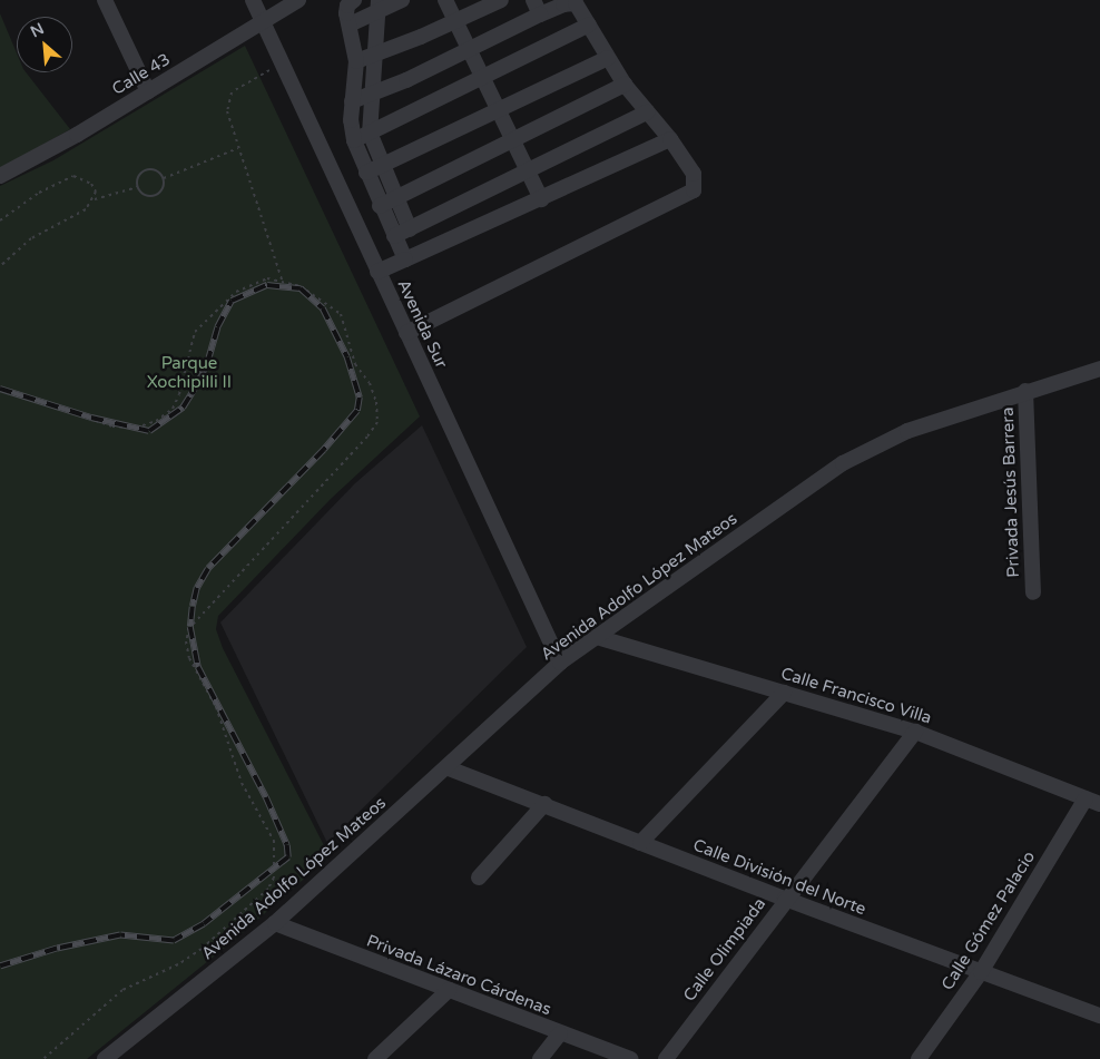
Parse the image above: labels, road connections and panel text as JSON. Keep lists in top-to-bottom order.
{
  "streets": {
    "street": [
      "Calle 43",
      "Avenida Sur",
      "Privada Jesús Barrera",
      "Avenida Adolfo López Mateos",
      "Calle Francisco Villa",
      "Calle División del Norte",
      "Calle Gómez Palacio",
      "Calle Olimpiada",
      "Privada Lázaro Cárdenas"
    ]
  },
  "crossings": [
    ["Calle 43", "Avenida Sur"],
    ["Avenida Sur", "Avenida Adolfo López Mateos"],
    ["Privada Jesús Barrera", "Avenida Adolfo López Mateos"],
    ["Avenida Adolfo López Mateos", "Calle Francisco Villa"],
    ["Avenida Adolfo López Mateos", "Calle División del Norte"],
    ["Avenida Adolfo López Mateos", "Privada Lázaro Cárdenas"],
    ["Calle Francisco Villa", "Calle Gómez Palacio"],
    ["Calle Francisco Villa", "Calle Olimpiada"],
    ["Calle División del Norte", "Calle Gómez Palacio"],
    ["Calle División del Norte", "Calle Olimpiada"]
  ],
  "parks": ["Parque Xochipilli II"],
  "north": "top left"
}
